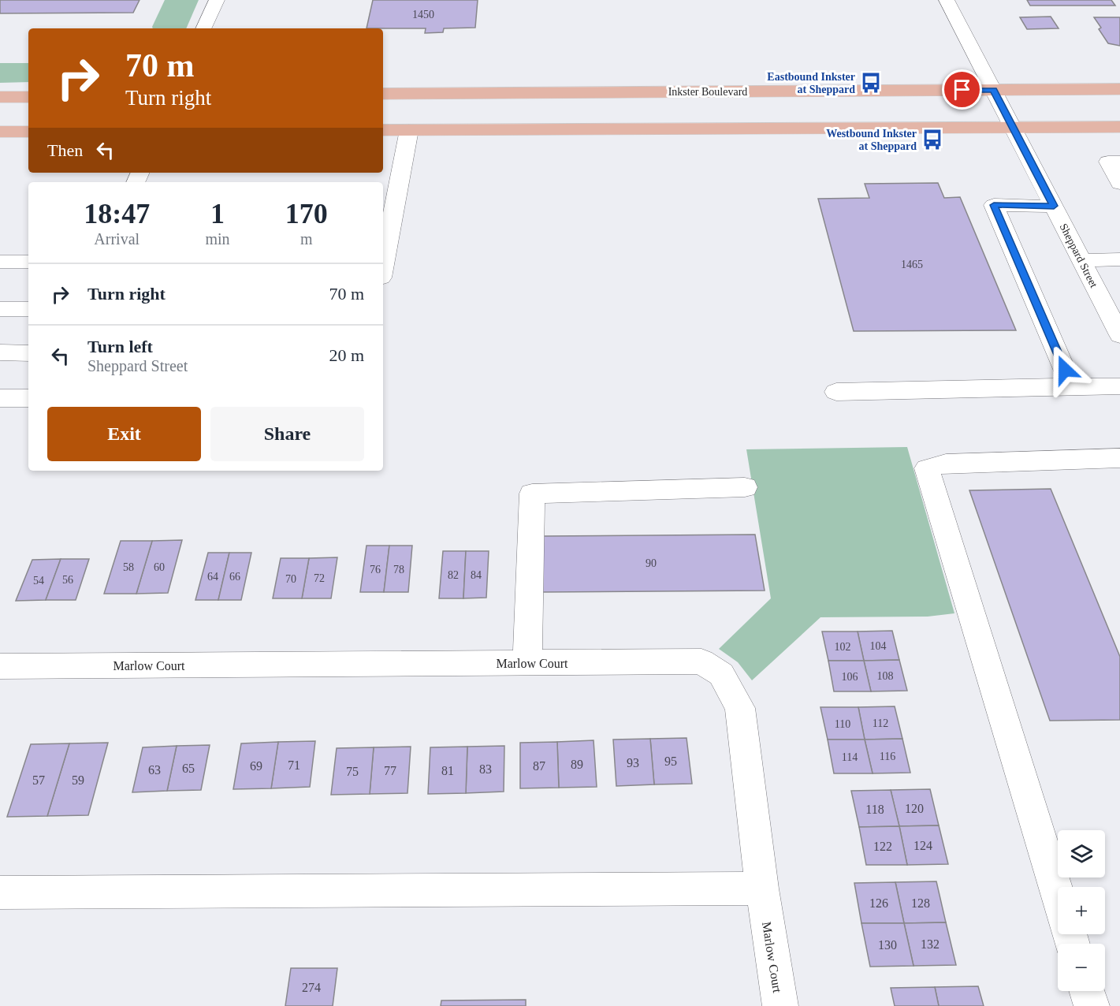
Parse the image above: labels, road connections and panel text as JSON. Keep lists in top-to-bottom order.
{
  "streets": {
    "main road": ["Inkster Boulevard"],
    "street": ["Sheppard Street", "Marlow Court"]
  },
  "crossings": [
    ["Inkster Boulevard", "Sheppard Street"]
  ],
  "places": {
    "bus stop": ["Eastbound Inkster at Sheppard", "Westbound Inkster at Sheppard"]
  },
  "house_numbers": [
    "1450",
    "1465",
    "90",
    "58",
    "60",
    "76",
    "78",
    "82",
    "84",
    "64",
    "66",
    "72",
    "70",
    "56",
    "54",
    "104",
    "102",
    "108",
    "106",
    "112",
    "110",
    "116",
    "114",
    "95",
    "93",
    "89",
    "71",
    "69",
    "87",
    "65",
    "83",
    "63",
    "77",
    "81",
    "75",
    "57",
    "59",
    "120",
    "118",
    "124",
    "122",
    "126",
    "128",
    "132",
    "130",
    "274"
  ],
  "page": {
    "turn": ["70 m", "Turn right"],
    "then": "Then",
    "eta": [
      "18:47",
      "Arrival",
      "1",
      "min",
      "170",
      "m"
    ],
    "list": [
      {
        "name": "Turn right",
        "value": "70 m"
      },
      {
        "name": "Turn left",
        "note": "Sheppard Street",
        "value": "20 m"
      }
    ],
    "buttons": ["Exit", "Share"],
    "map_buttons": ["+", "−"]
  }
}
